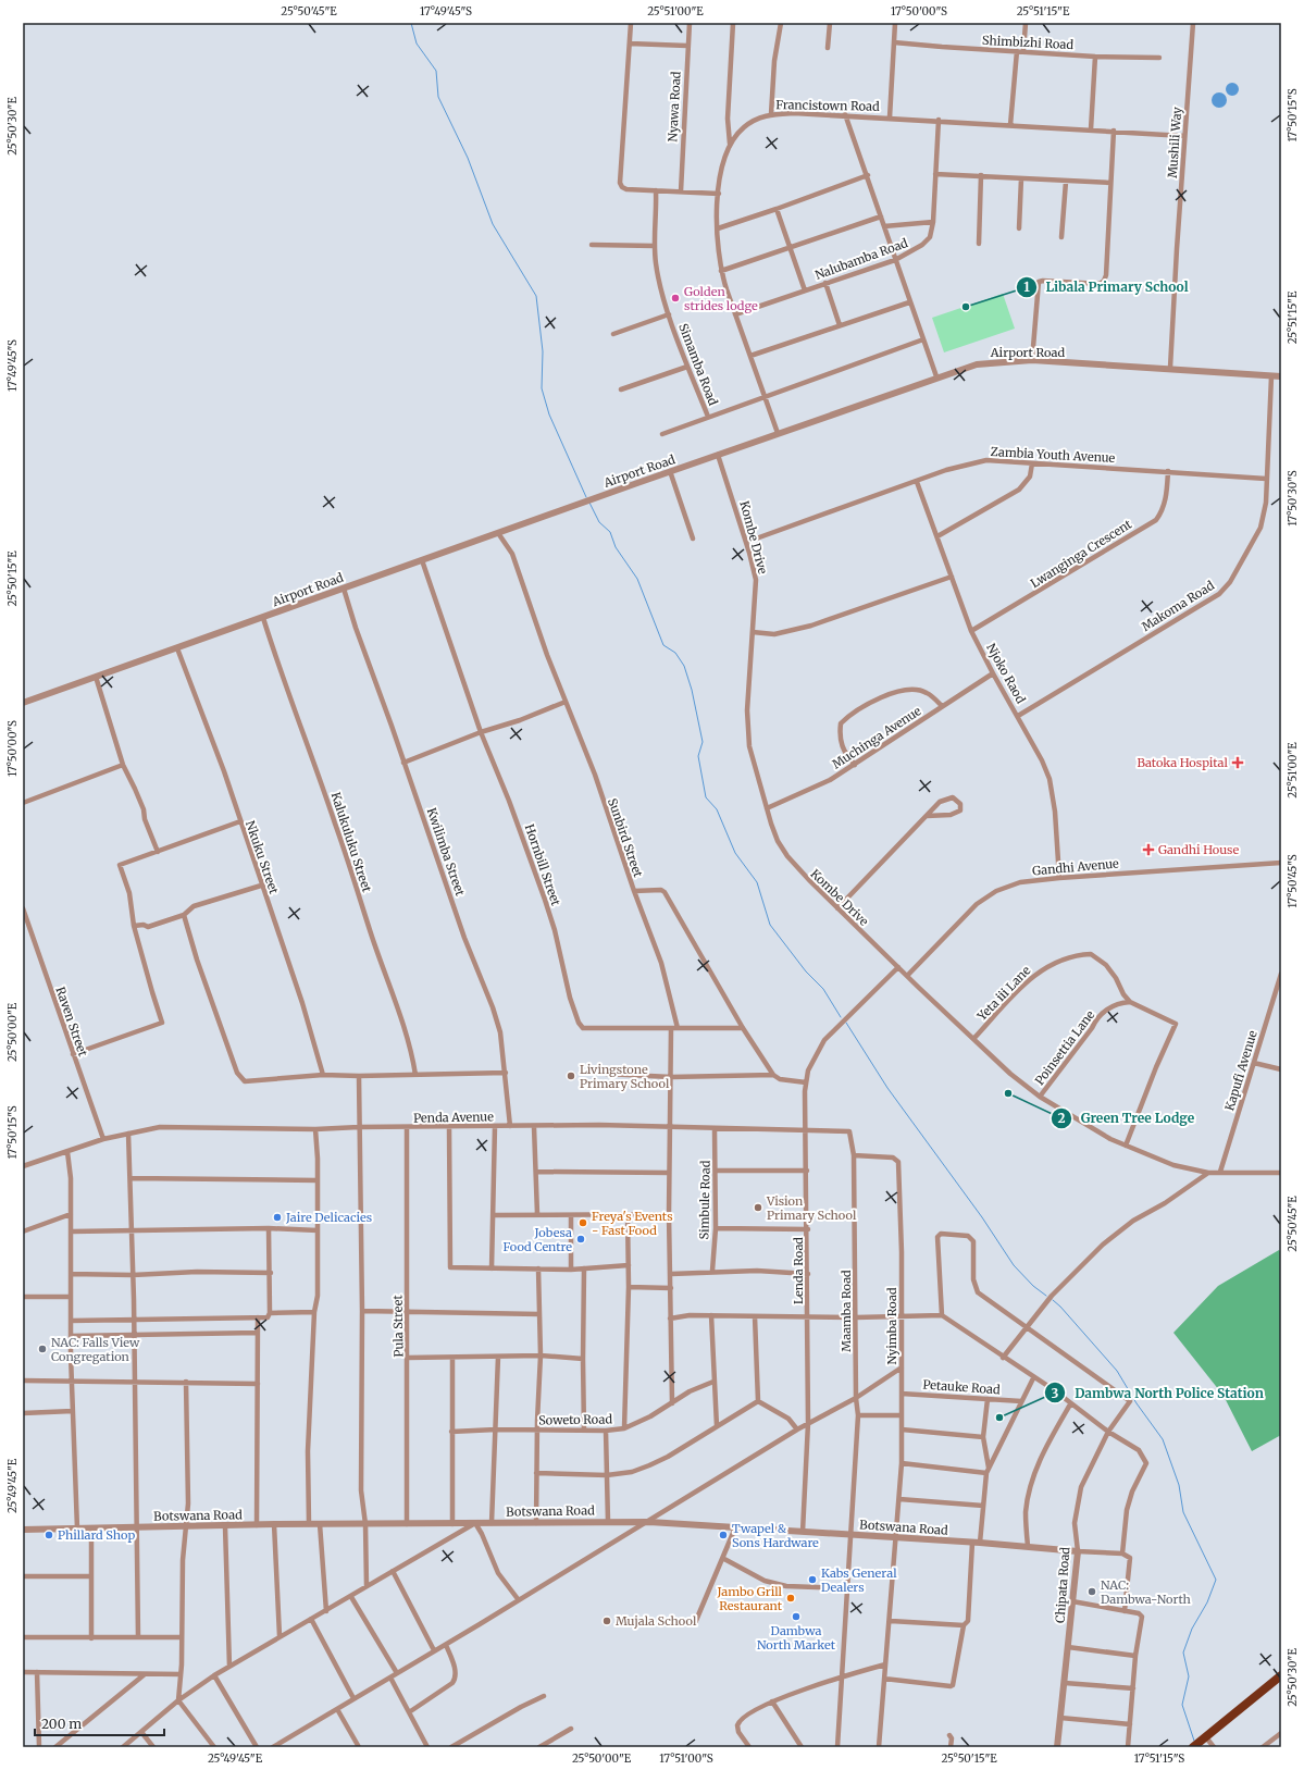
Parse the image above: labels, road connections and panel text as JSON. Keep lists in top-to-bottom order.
{
  "streets": {
    "street": [
      "Shimbizhi Road",
      "Francistown Road",
      "Nyawa Road",
      "Mushili Way",
      "Nalubamba Road",
      "Airport Road",
      "Simamba Road",
      "Zambia Youth Avenue",
      "Kombe Drive",
      "Lwanginga Crescent",
      "Makoma Road",
      "Njoko Raod",
      "Muchinga Avenue",
      "Sunbird Street",
      "Kalukuluku Street",
      "Kwilimba Street",
      "Nkuku Street",
      "Hornbill Street",
      "Gandhi Avenue",
      "Yeta iii Lane",
      "Raven Street",
      "Poinsettia Lane",
      "Kapufi Avenue",
      "Penda Avenue",
      "Simbule Road",
      "Lenda Road",
      "Maamba Road",
      "Pula Street",
      "Nyimba Road",
      "Petauke Road",
      "Soweto Road",
      "Botswana Road",
      "Chipata Road"
    ]
  },
  "crossings": [
    ["Francistown Road", "Mushili Way"],
    ["Francistown Road", "Nalubamba Road"],
    ["Francistown Road", "Airport Road"],
    ["Mushili Way", "Airport Road"],
    ["Airport Road", "Kombe Drive"],
    ["Airport Road", "Makoma Road"],
    ["Airport Road", "Sunbird Street"],
    ["Airport Road", "Kalukuluku Street"],
    ["Airport Road", "Kwilimba Street"],
    ["Airport Road", "Nkuku Street"],
    ["Airport Road", "Hornbill Street"],
    ["Zambia Youth Avenue", "Kombe Drive"],
    ["Zambia Youth Avenue", "Lwanginga Crescent"],
    ["Zambia Youth Avenue", "Makoma Road"],
    ["Zambia Youth Avenue", "Njoko Raod"],
    ["Kombe Drive", "Muchinga Avenue"],
    ["Kombe Drive", "Gandhi Avenue"],
    ["Kombe Drive", "Yeta iii Lane"],
    ["Kombe Drive", "Poinsettia Lane"],
    ["Kombe Drive", "Kapufi Avenue"],
    ["Kombe Drive", "Lenda Road"],
    ["Lwanginga Crescent", "Njoko Raod"],
    ["Makoma Road", "Njoko Raod"],
    ["Njoko Raod", "Muchinga Avenue"],
    ["Njoko Raod", "Gandhi Avenue"],
    ["Sunbird Street", "Hornbill Street"],
    ["Kwilimba Street", "Penda Avenue"],
    ["Yeta iii Lane", "Poinsettia Lane"],
    ["Raven Street", "Penda Avenue"],
    ["Penda Avenue", "Simbule Road"],
    ["Penda Avenue", "Lenda Road"],
    ["Penda Avenue", "Maamba Road"],
    ["Penda Avenue", "Pula Street"],
    ["Lenda Road", "Maamba Road"],
    ["Lenda Road", "Botswana Road"],
    ["Maamba Road", "Nyimba Road"],
    ["Maamba Road", "Botswana Road"],
    ["Pula Street", "Botswana Road"],
    ["Nyimba Road", "Petauke Road"],
    ["Nyimba Road", "Botswana Road"],
    ["Botswana Road", "Chipata Road"]
  ],
  "places": {
    "other": [
      "Golden strides lodge",
      "Libala Primary School",
      "Livingstone Primary School",
      "Green Tree Lodge",
      "Vision Primary School",
      "Jaire Delicacies",
      "Freya's Events - Fast Food",
      "Jobesa Food Centre",
      "NAC: Falls View Congregation",
      "Dambwa North Police Station",
      "Phillard Shop",
      "Twapel & Sons Hardware",
      "Kabs General Dealers",
      "NAC: Dambwa-North",
      "Jambo Grill Restaurant",
      "Dambwa North Market",
      "Mujala School"
    ],
    "health": ["Batoka Hospital", "Gandhi House"]
  },
  "scale_bar": "200 m",
  "coordinates": [
    "25°50'45\"E",
    "17°49'45\"S",
    "25°51'00\"E",
    "17°50'00\"S",
    "25°51'15\"E",
    "17°50'15\"S",
    "25°50'30\"E",
    "17°50'30\"S",
    "25°50'15\"E",
    "17°50'45\"S",
    "25°50'00\"E",
    "25°49'45\"E",
    "17°51'00\"S",
    "17°51'15\"S"
  ]
}
